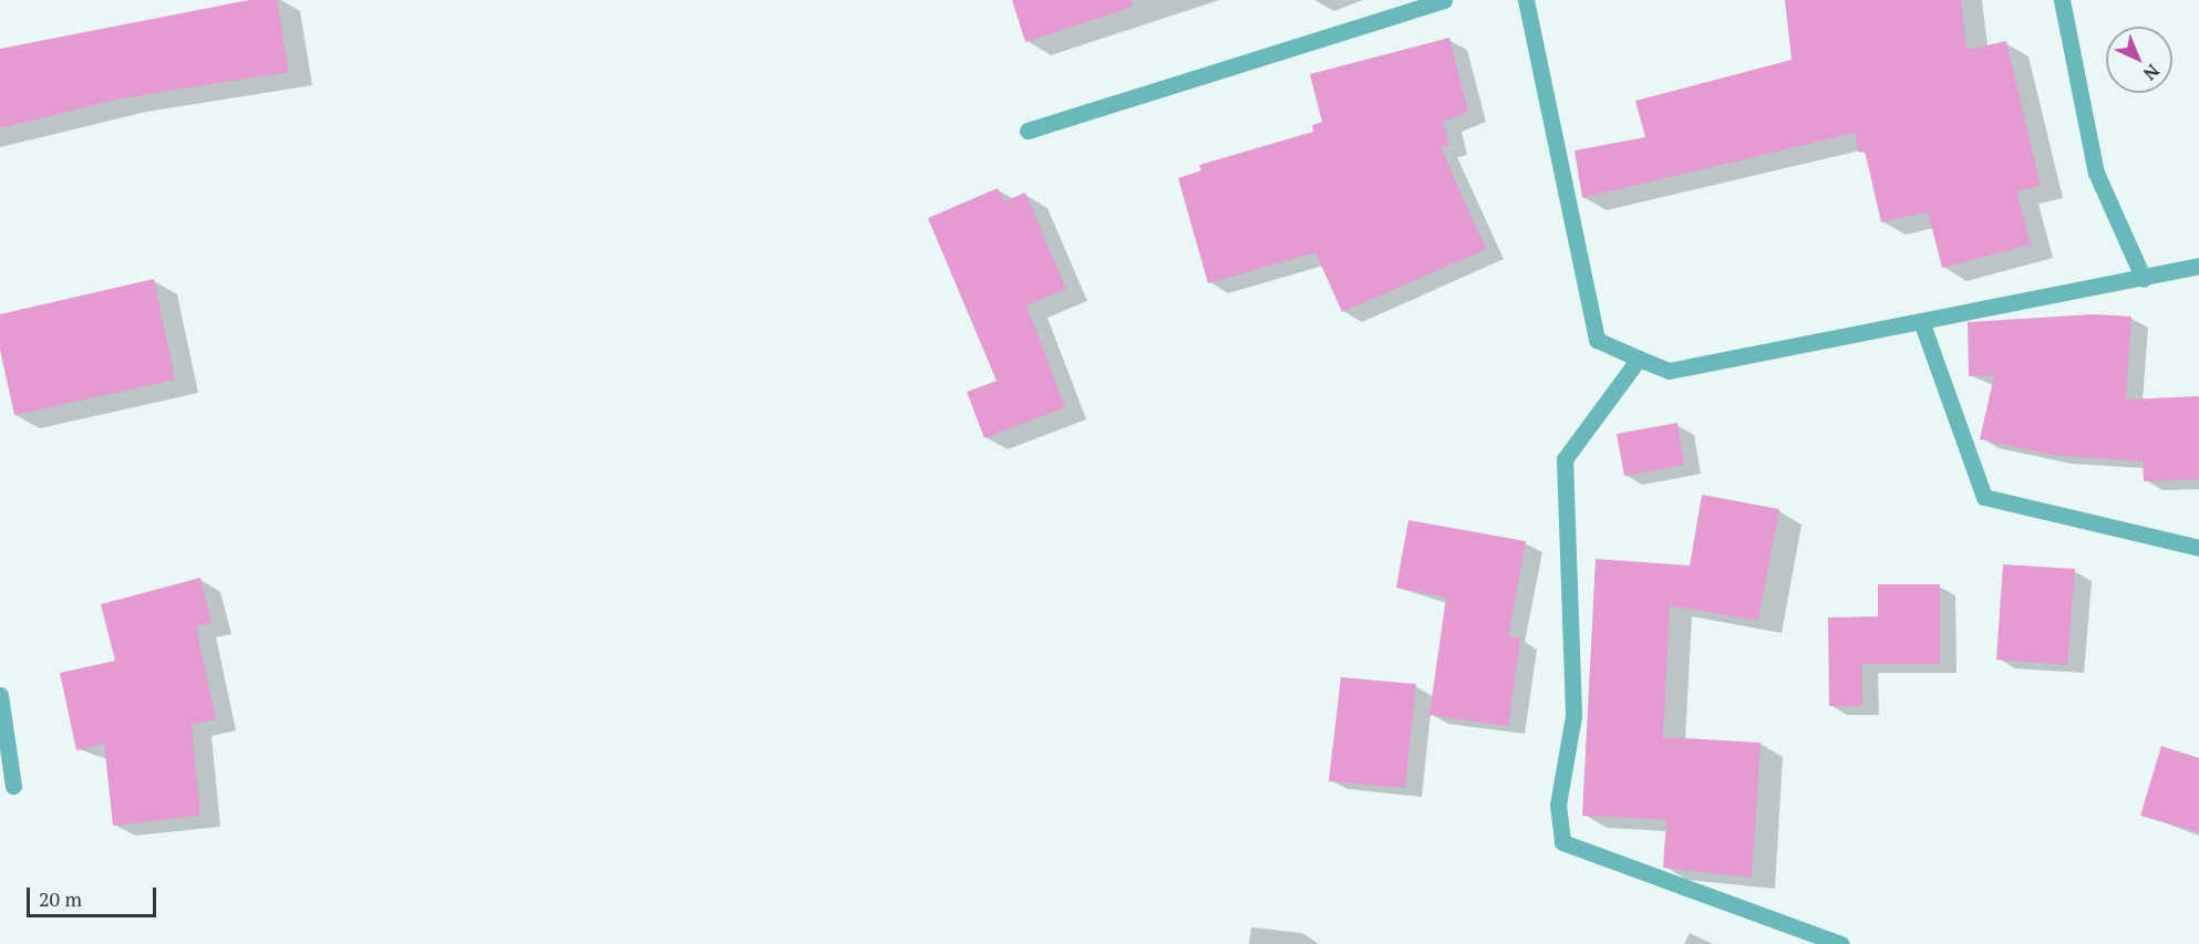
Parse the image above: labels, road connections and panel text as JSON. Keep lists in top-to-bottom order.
{
  "scale_bar": "20 m",
  "north": "bottom right"
}
